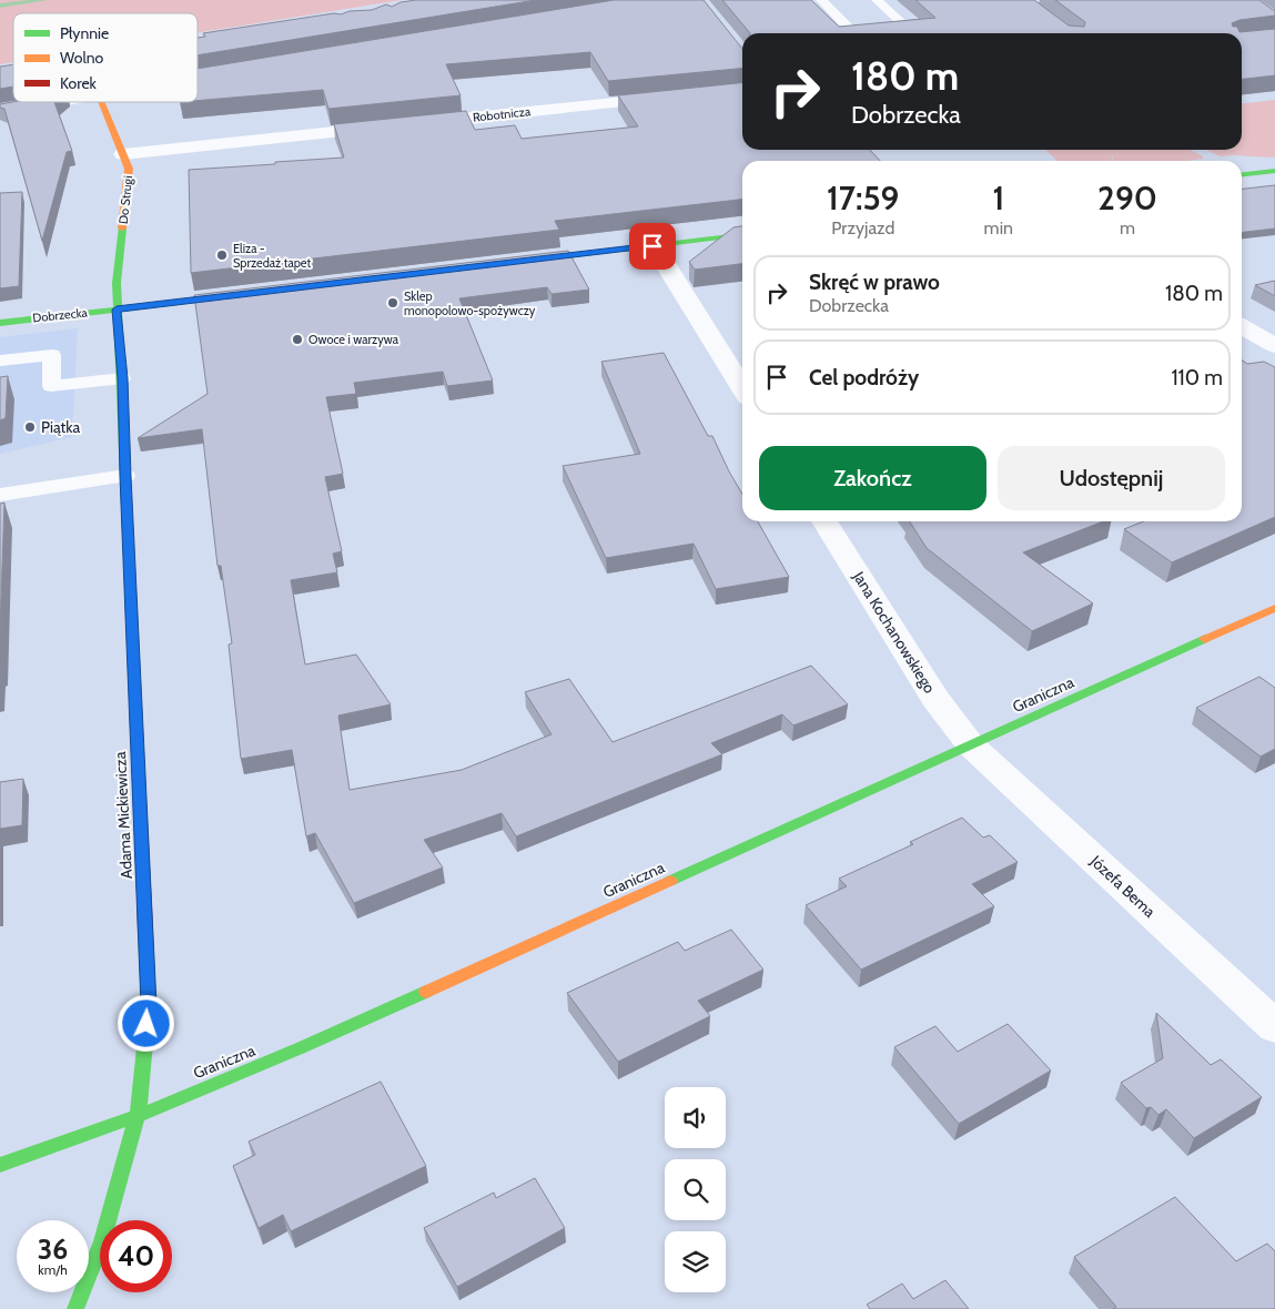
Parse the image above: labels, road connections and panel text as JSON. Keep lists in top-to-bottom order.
{
  "streets": {
    "street": [
      "Robotnicza",
      "Do Strugi",
      "Dobrzecka",
      "Jana Kochanowskiego",
      "Graniczna",
      "Adama Mickiewicza",
      "Józefa Bema"
    ]
  },
  "crossings": [
    ["Do Strugi", "Dobrzecka"],
    ["Do Strugi", "Adama Mickiewicza"],
    ["Dobrzecka", "Adama Mickiewicza"],
    ["Jana Kochanowskiego", "Graniczna"],
    ["Jana Kochanowskiego", "Józefa Bema"],
    ["Graniczna", "Adama Mickiewicza"],
    ["Graniczna", "Józefa Bema"]
  ],
  "places": [
    "Eliza - Sprzedaż tapet",
    "Sklep monopolowo-spożywczy",
    "Owoce i warzywa",
    "Piątka"
  ],
  "legend": ["Płynnie", "Wolno", "Korek"],
  "page": {
    "turn": ["180 m", "Dobrzecka"],
    "eta": [
      "17:59",
      "Przyjazd",
      "1",
      "min",
      "290",
      "m"
    ],
    "list": [
      {
        "name": "Skręć w prawo",
        "note": "Dobrzecka",
        "value": "180 m"
      },
      {
        "name": "Cel podróży",
        "value": "110 m"
      }
    ],
    "buttons": ["Zakończ", "Udostępnij"],
    "speed": "36 km/h",
    "limit": "40"
  }
}
